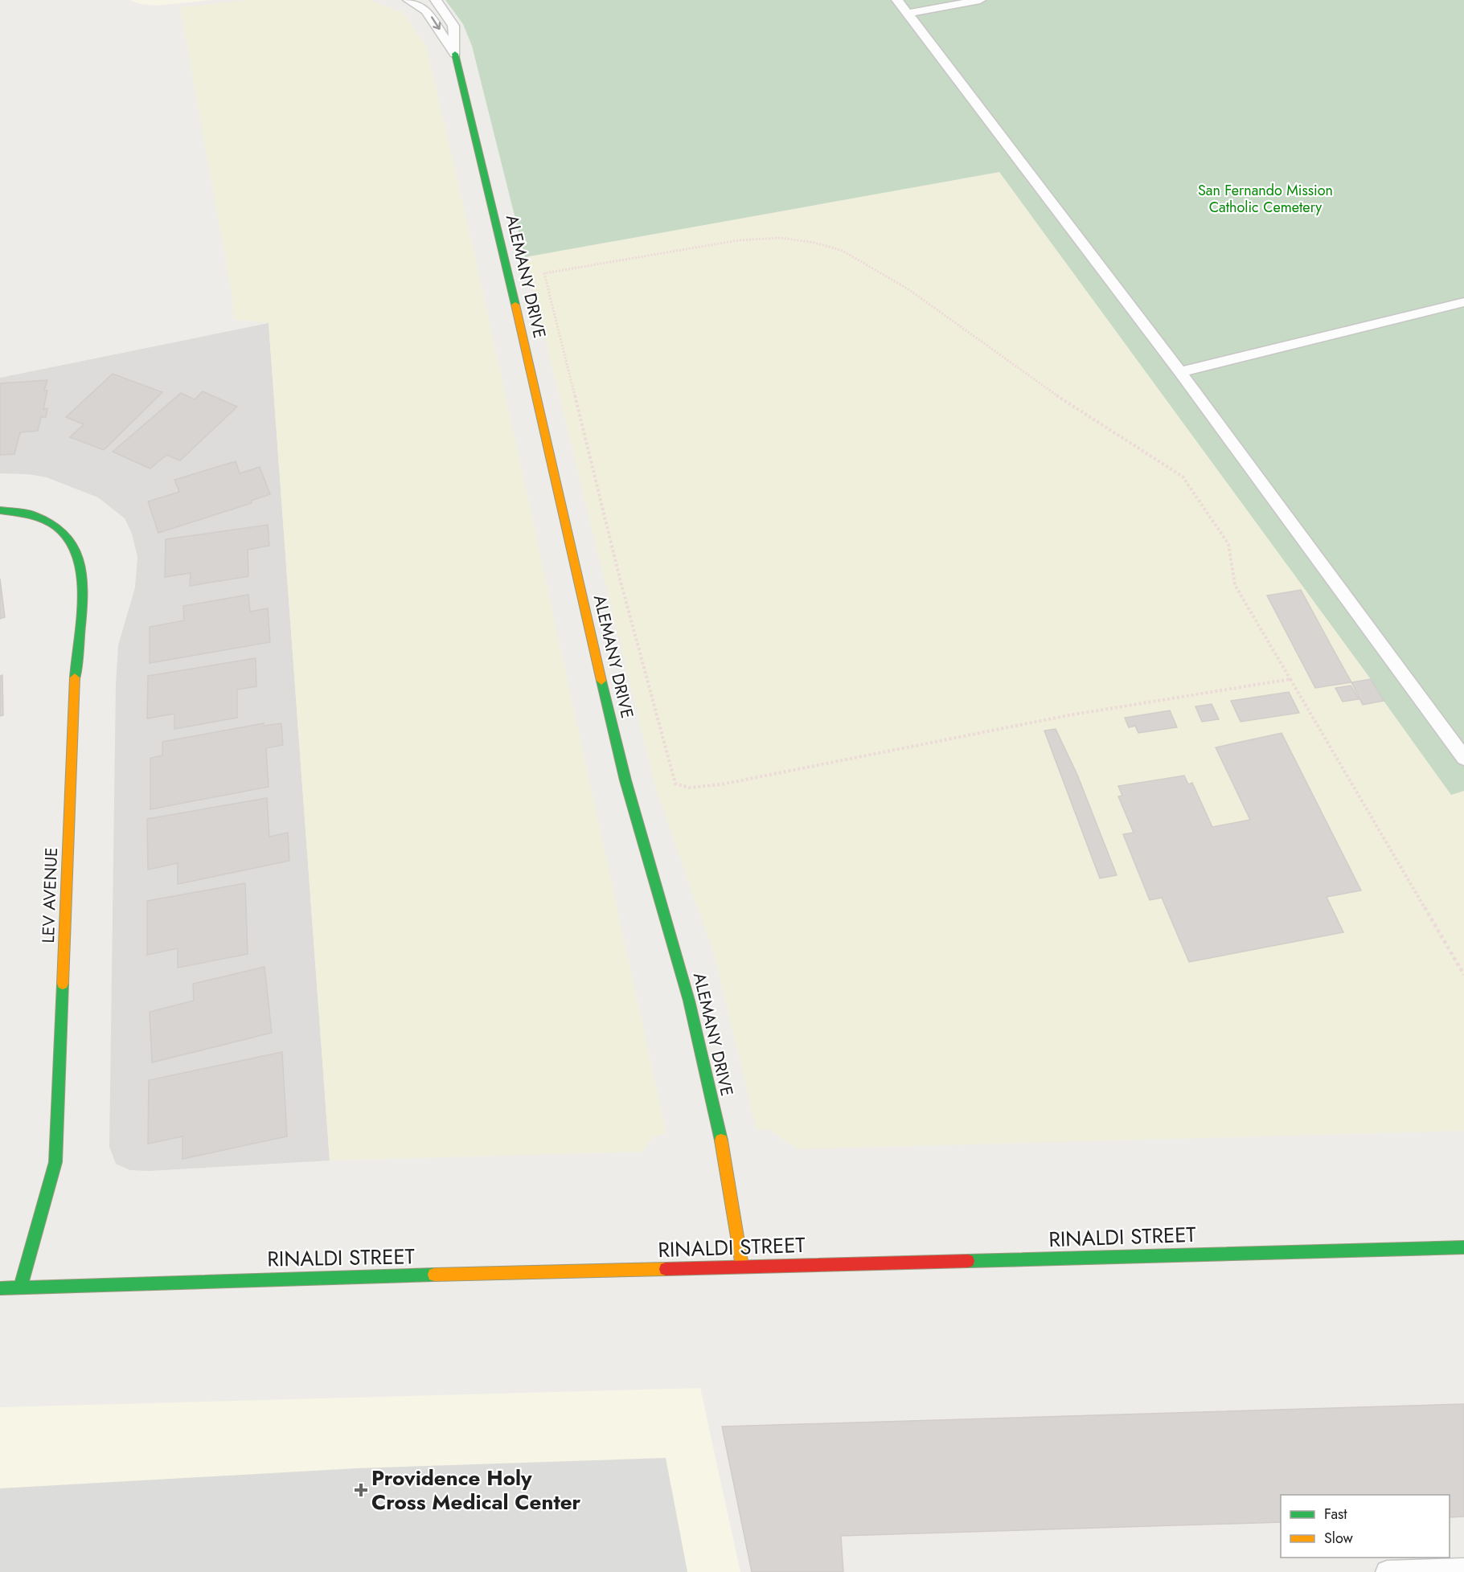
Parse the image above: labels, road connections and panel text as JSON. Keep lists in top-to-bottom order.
{
  "streets": {
    "street": ["ALEMANY DRIVE", "LEV AVENUE", "RINALDI STREET"]
  },
  "crossings": [
    ["ALEMANY DRIVE", "RINALDI STREET"],
    ["LEV AVENUE", "RINALDI STREET"]
  ],
  "parks": ["San Fernando Mission Catholic Cemetery"],
  "places": {
    "health": ["Providence Holy Cross Medical Center"]
  },
  "legend": ["Fast", "Slow"]
}
